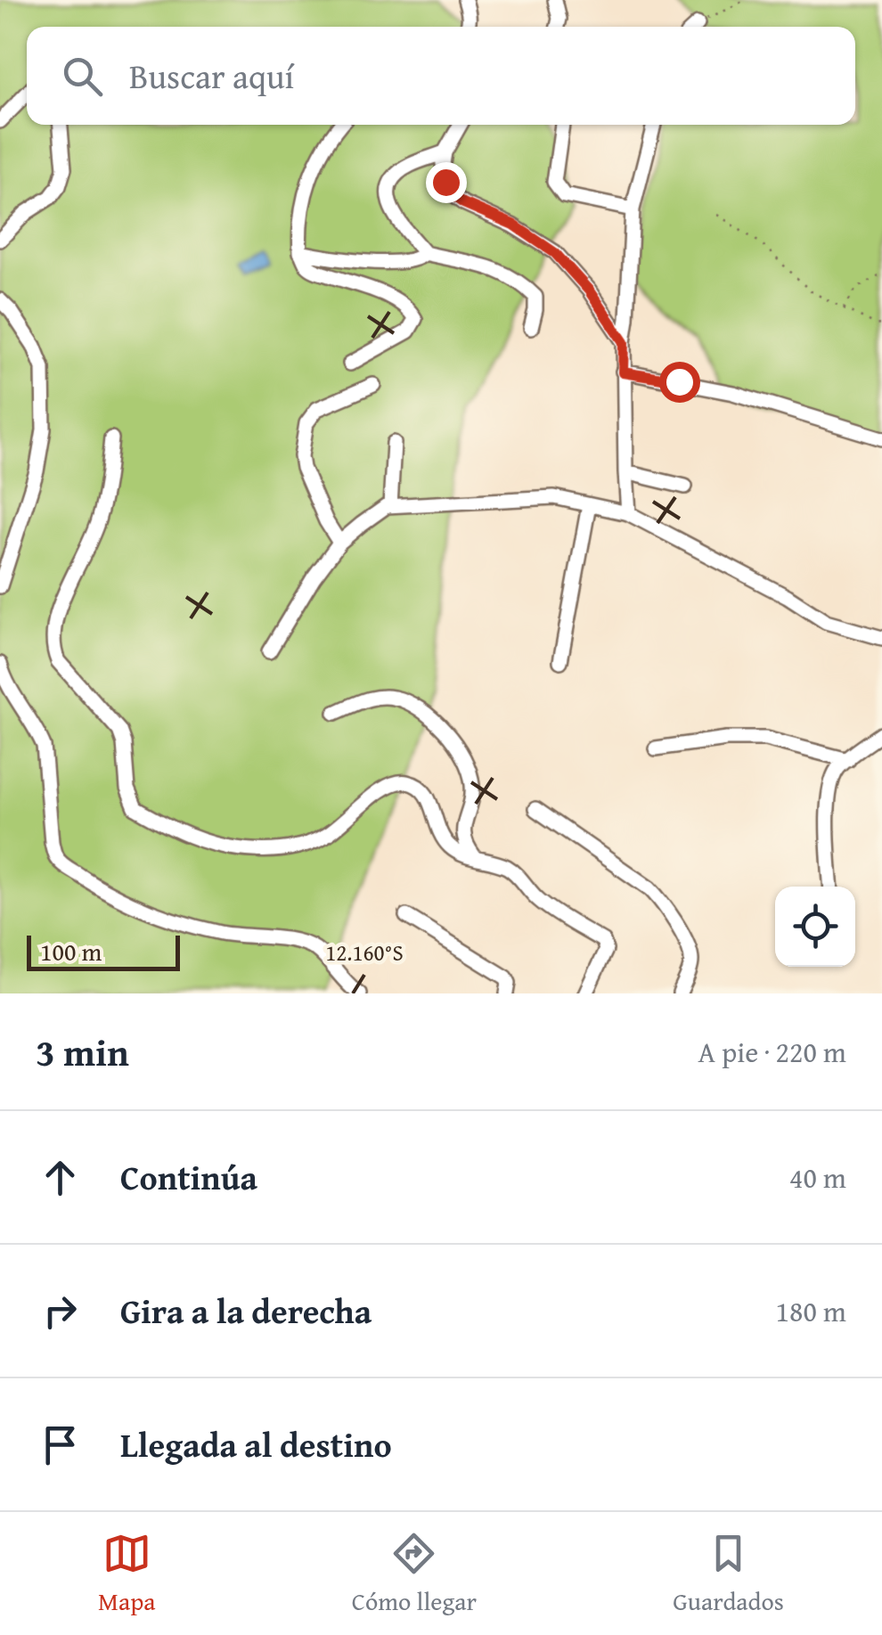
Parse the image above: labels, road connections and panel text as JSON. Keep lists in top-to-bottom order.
{
  "scale_bar": "100 m",
  "page": {
    "search": "Buscar aquí",
    "scale": "100 m",
    "heading": ["3 min", "A pie · 220 m"],
    "list": [
      ["Continúa", "40 m"],
      ["Gira a la derecha", "180 m"],
      "Llegada al destino"
    ],
    "nav": ["Mapa", "Cómo llegar", "Guardados"]
  },
  "coordinates": ["12.160°S"]
}
